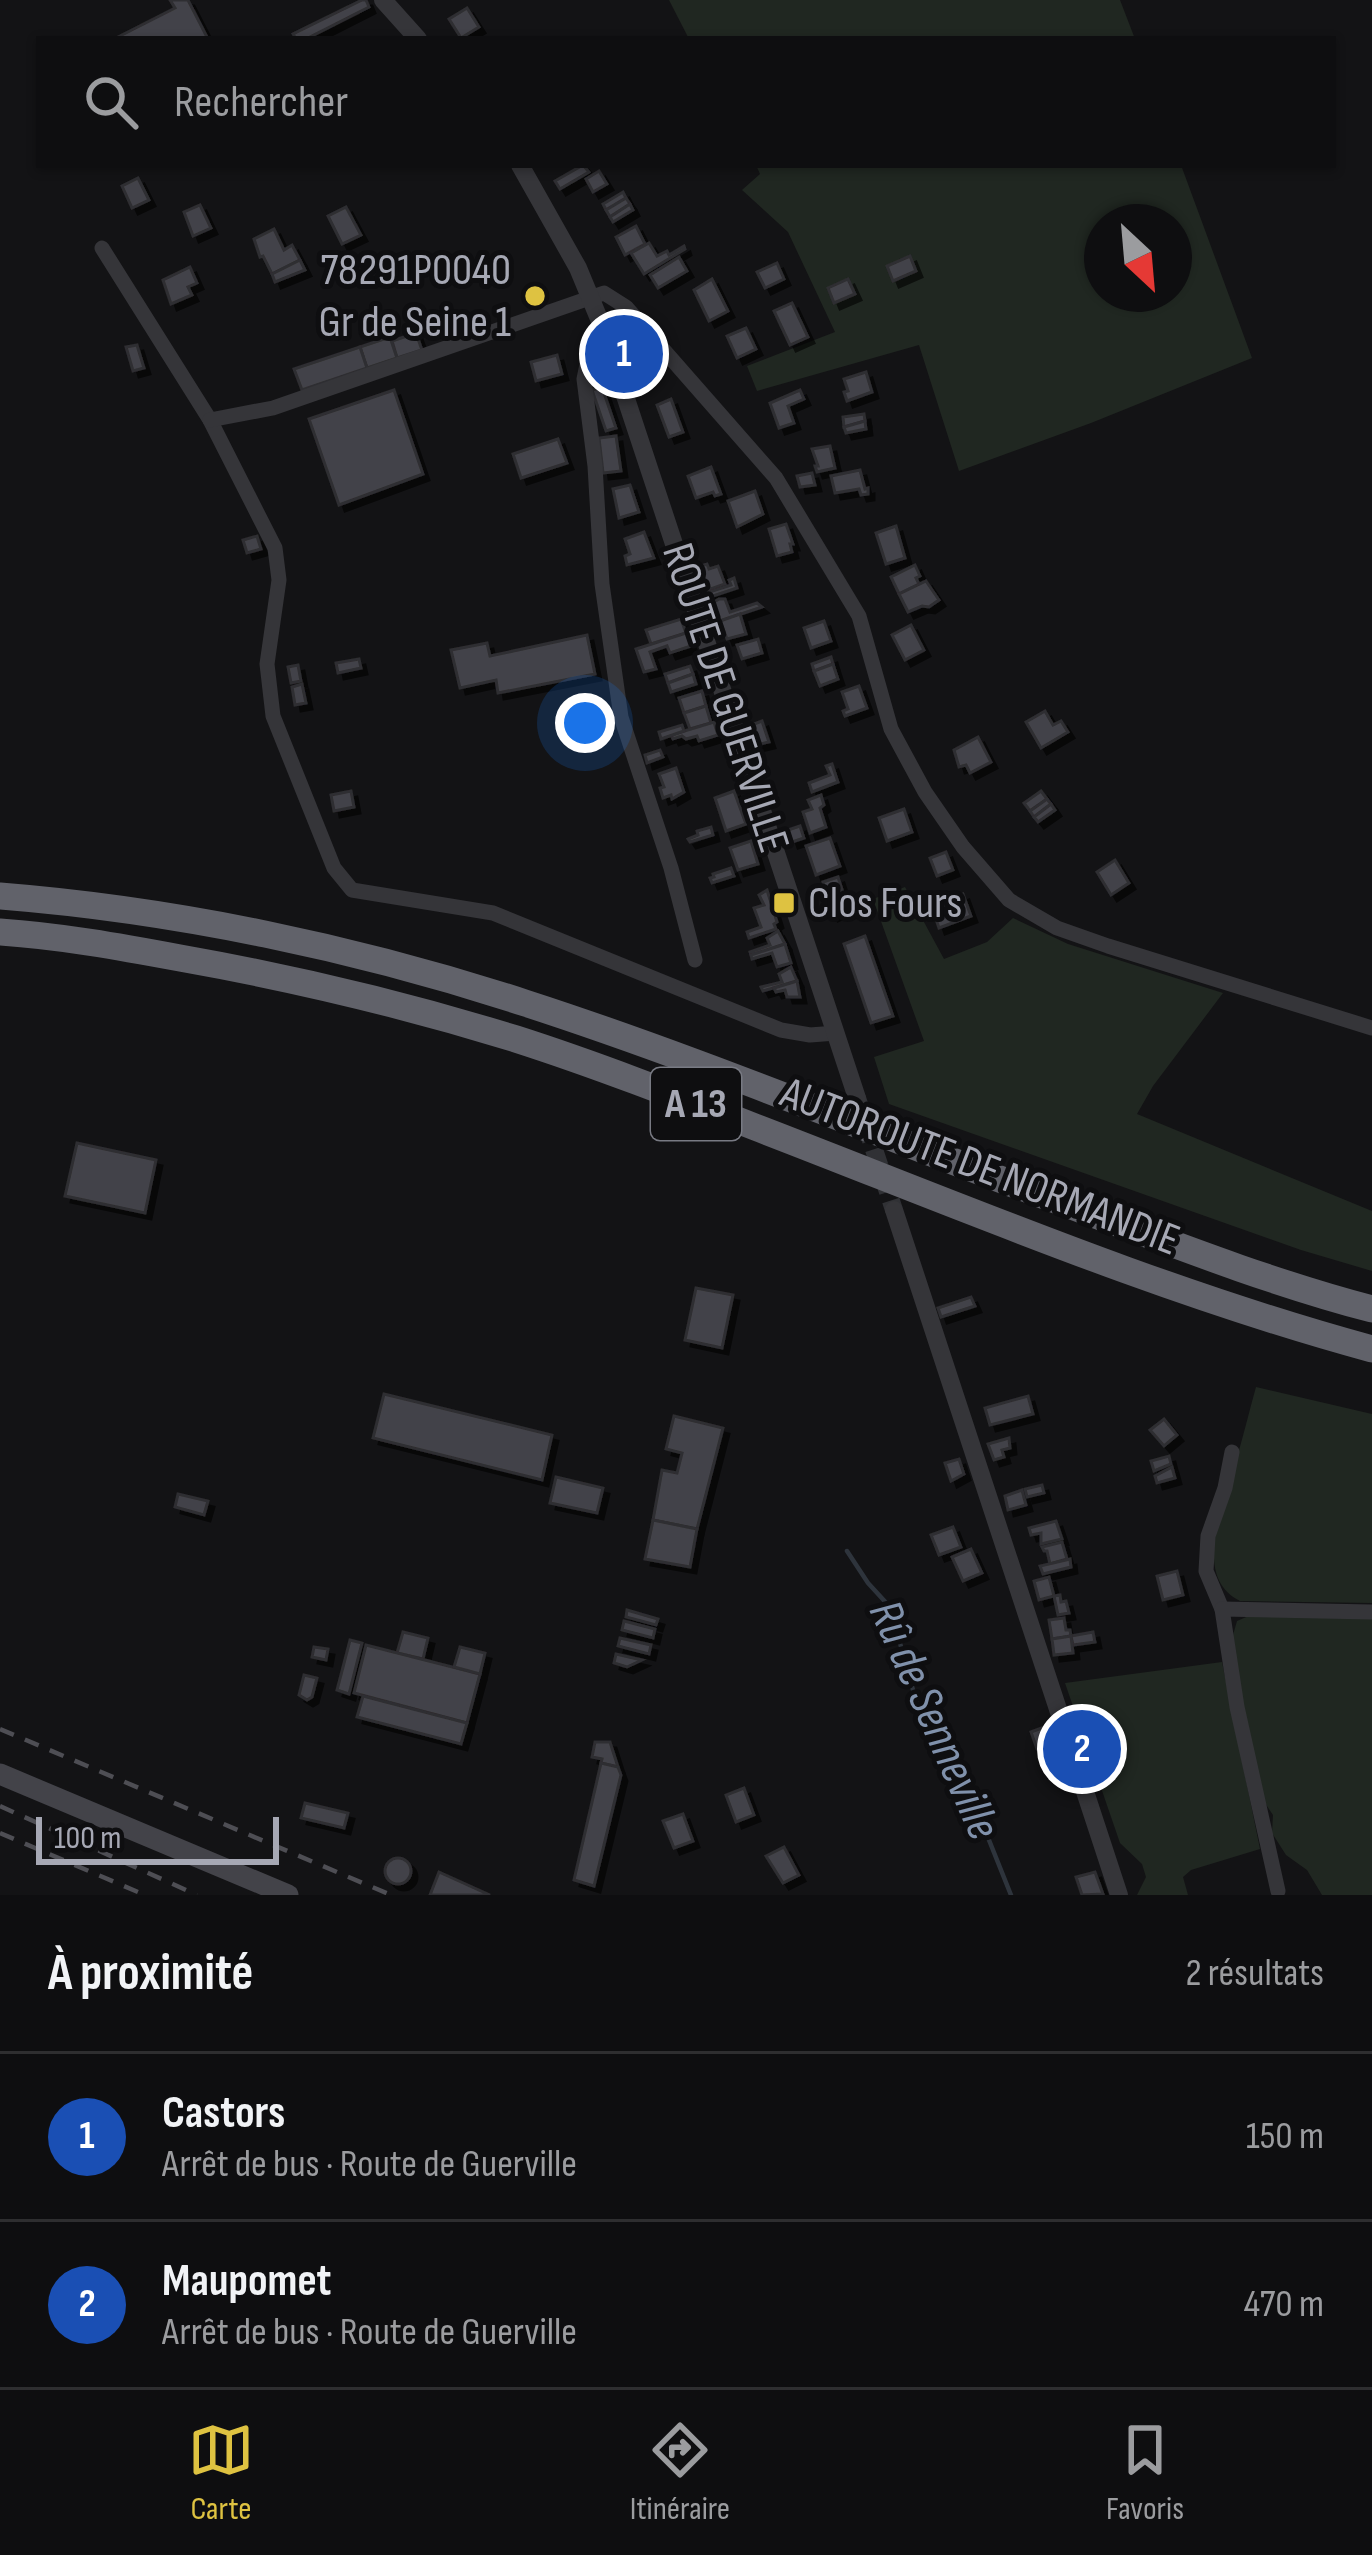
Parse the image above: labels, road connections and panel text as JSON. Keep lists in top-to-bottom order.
{
  "streets": {
    "highway": ["A 13", "AUTOROUTE DE NORMANDIE"],
    "street": ["ROUTE DE GUERVILLE"]
  },
  "water": ["Rû de Senneville"],
  "places": {
    "other": ["78291P0040 Gr de Seine 1"],
    "transit": ["Clos Fours"]
  },
  "scale_bar": "100 m",
  "north": "bottom right",
  "page": {
    "search": "Rechercher",
    "pins": ["1", "2"],
    "scale": "100 m",
    "heading": ["À proximité", "2 résultats"],
    "list": [
      {
        "mark": "1",
        "name": "Castors",
        "note": "Arrêt de bus · Route de Guerville",
        "value": "150 m"
      },
      {
        "mark": "2",
        "name": "Maupomet",
        "note": "Arrêt de bus · Route de Guerville",
        "value": "470 m"
      }
    ],
    "nav": ["Carte", "Itinéraire", "Favoris"]
  }
}
